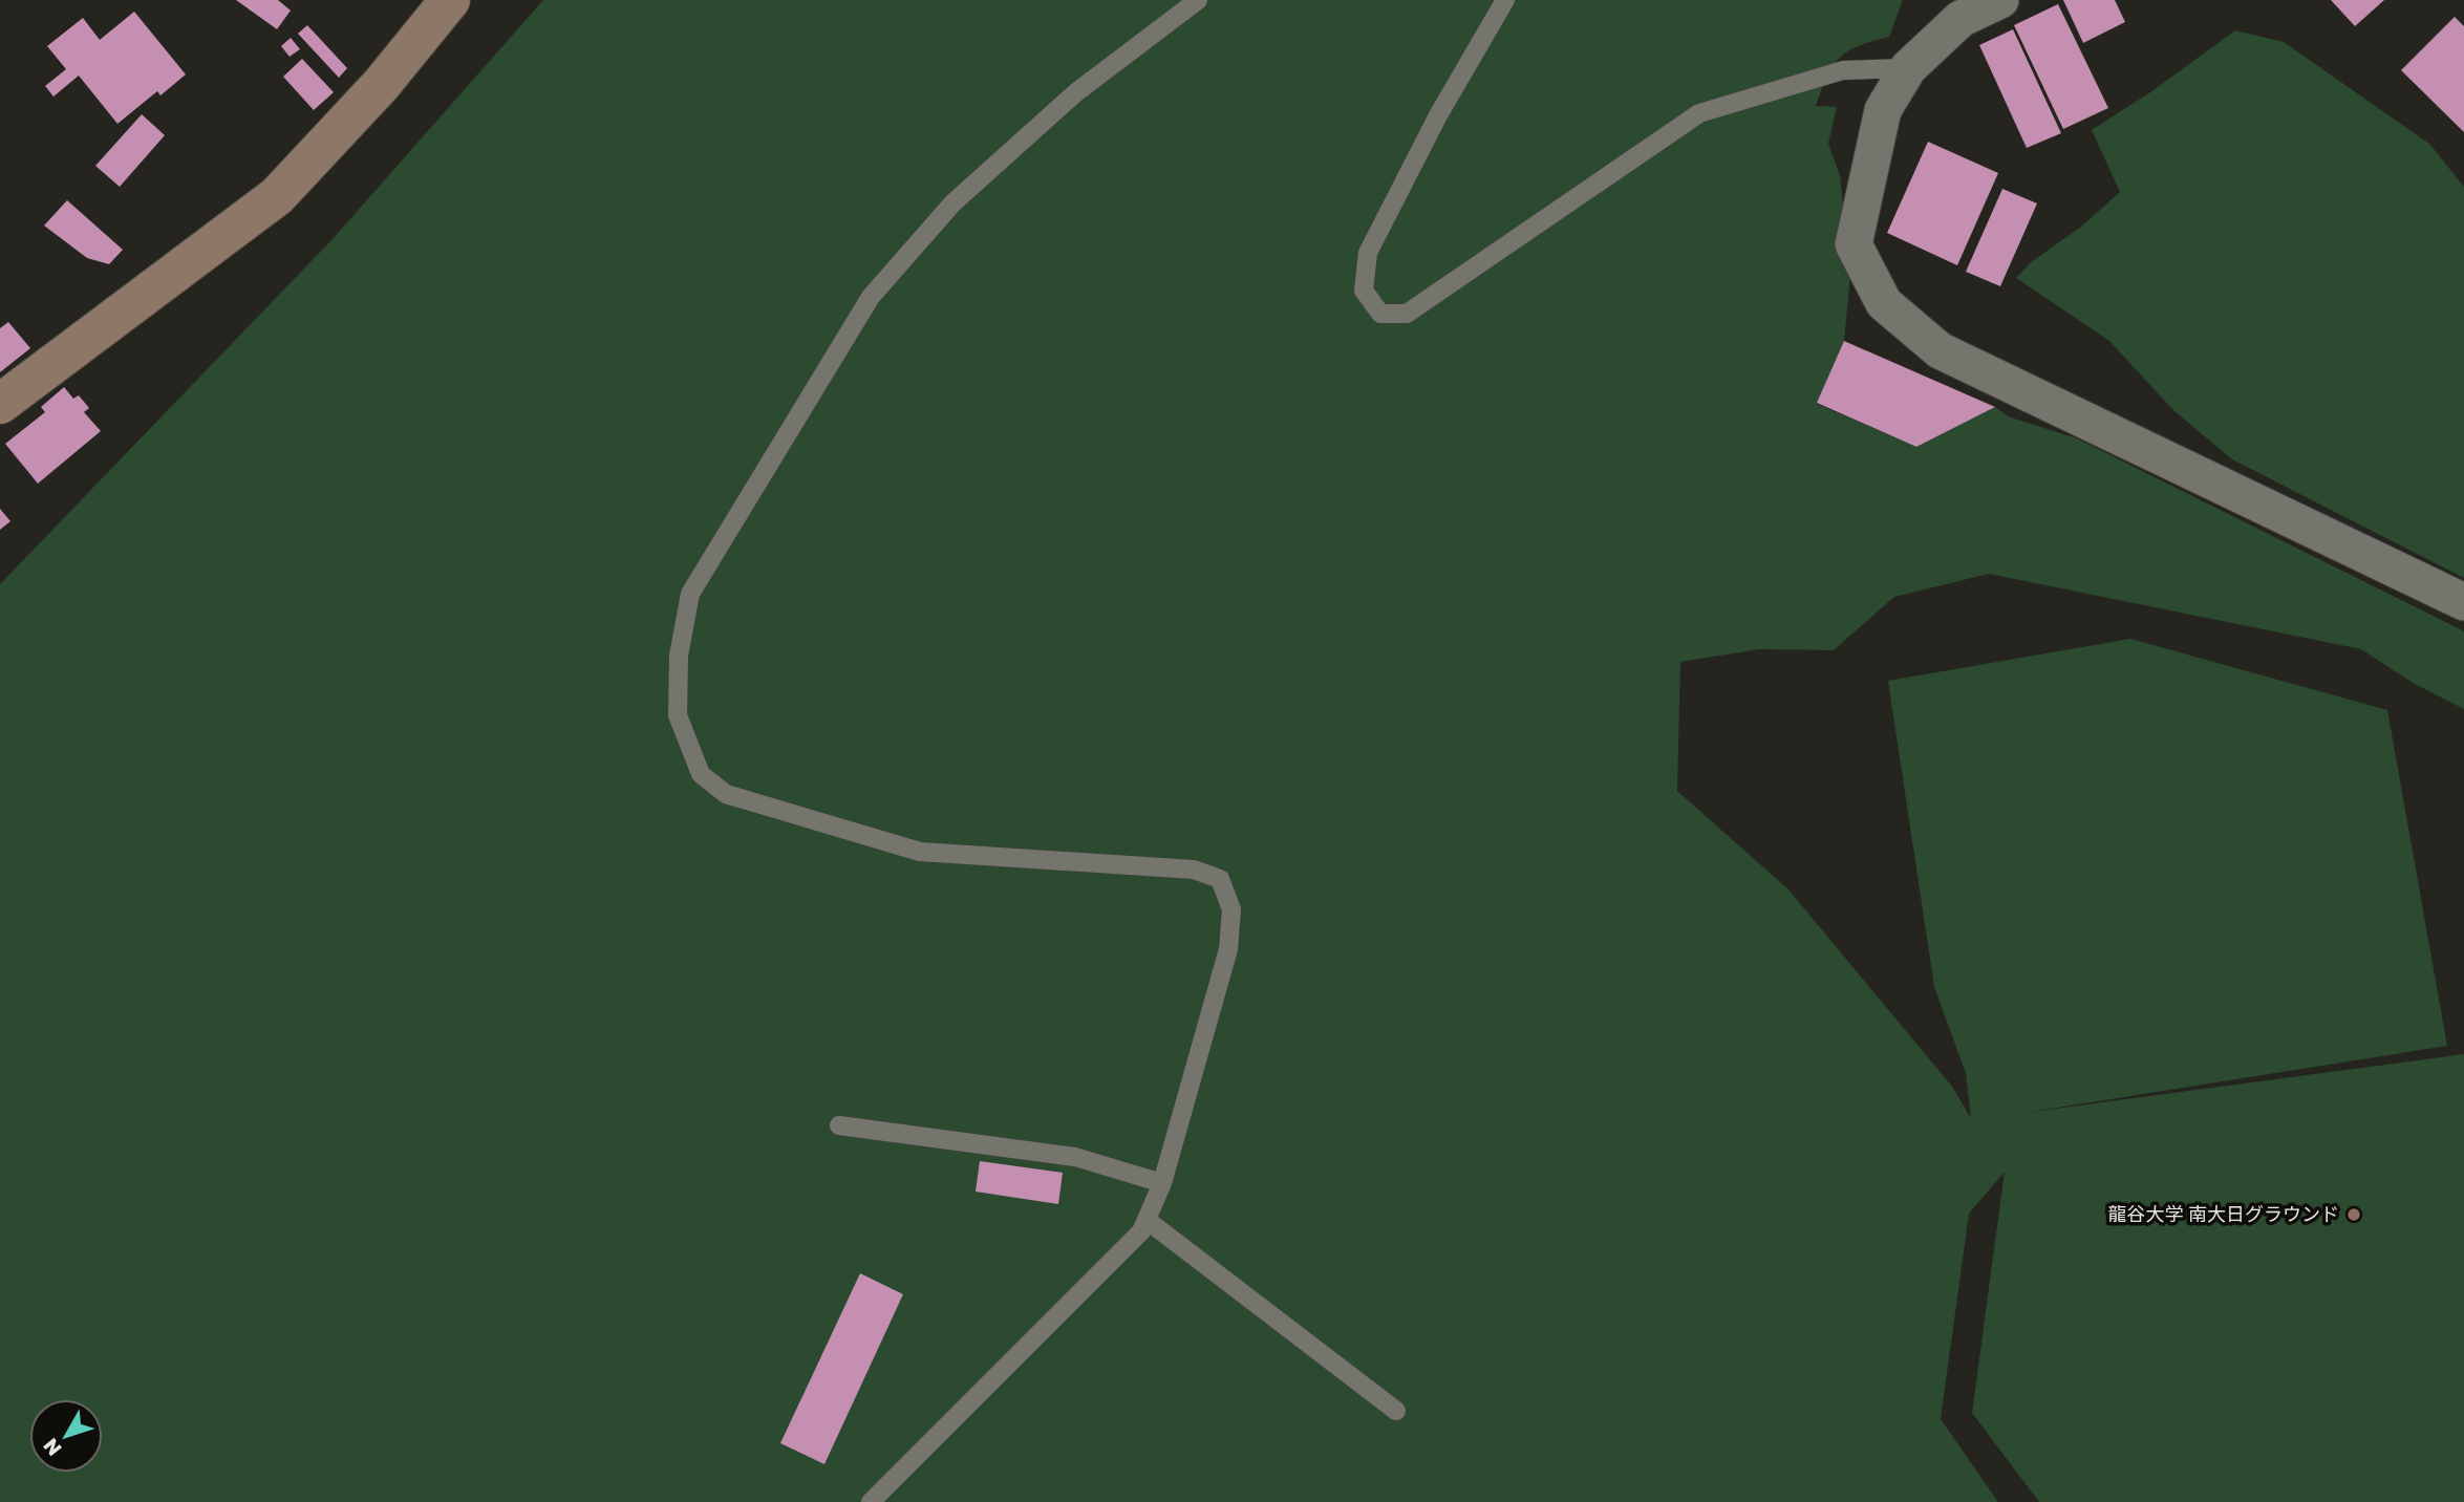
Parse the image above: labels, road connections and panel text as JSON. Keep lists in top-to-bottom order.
{
  "places": ["龍谷大学 南大日グラウンド"],
  "north": "bottom left"
}
